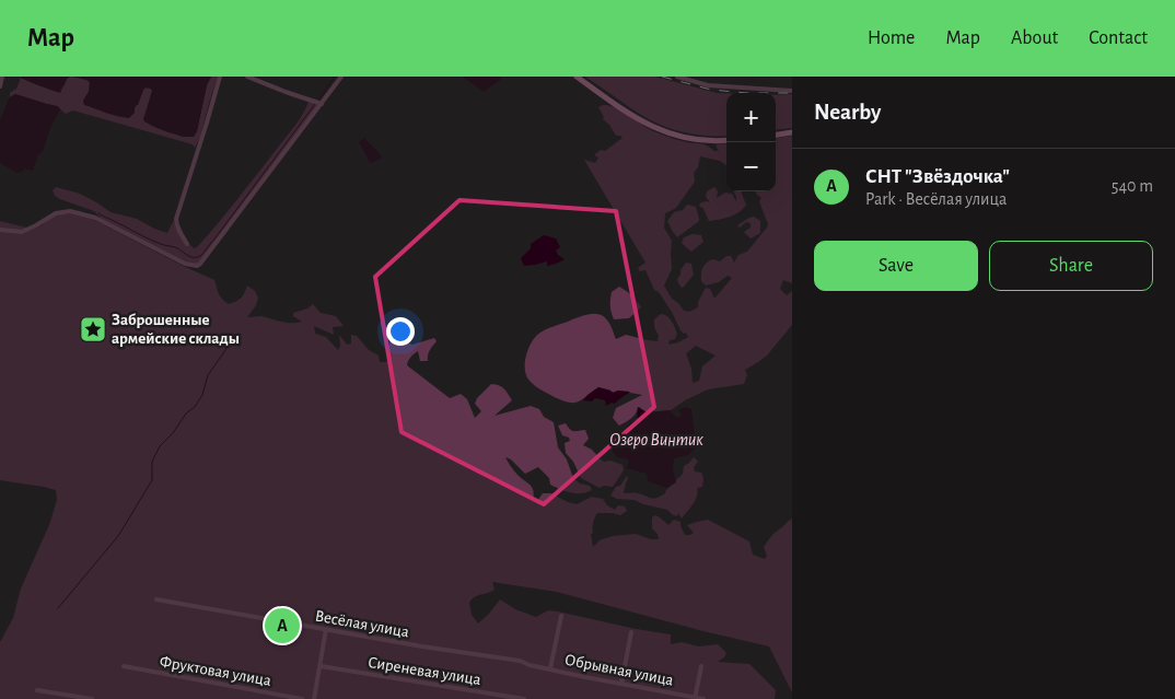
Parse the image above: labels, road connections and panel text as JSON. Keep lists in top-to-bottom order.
{
  "streets": {
    "street": [
      "Весёлая улица",
      "Обрывная улица",
      "Фруктовая улица",
      "Сиреневая улица"
    ]
  },
  "crossings": [
    ["Весёлая улица", "Обрывная улица"]
  ],
  "water": ["Озеро Винтик"],
  "places": {
    "place": ["Заброшенные армейские склады"]
  },
  "page": {
    "header": "Map",
    "nav": [
      "Home",
      "Map",
      "About",
      "Contact"
    ],
    "heading": "Nearby",
    "map_buttons": ["+", "−"],
    "list": [
      {
        "mark": "A",
        "name": "СНТ \"Звёздочка\"",
        "note": "Park · Весёлая улица",
        "value": "540 m"
      }
    ],
    "buttons": ["Save", "Share"],
    "pins": "A"
  }
}
